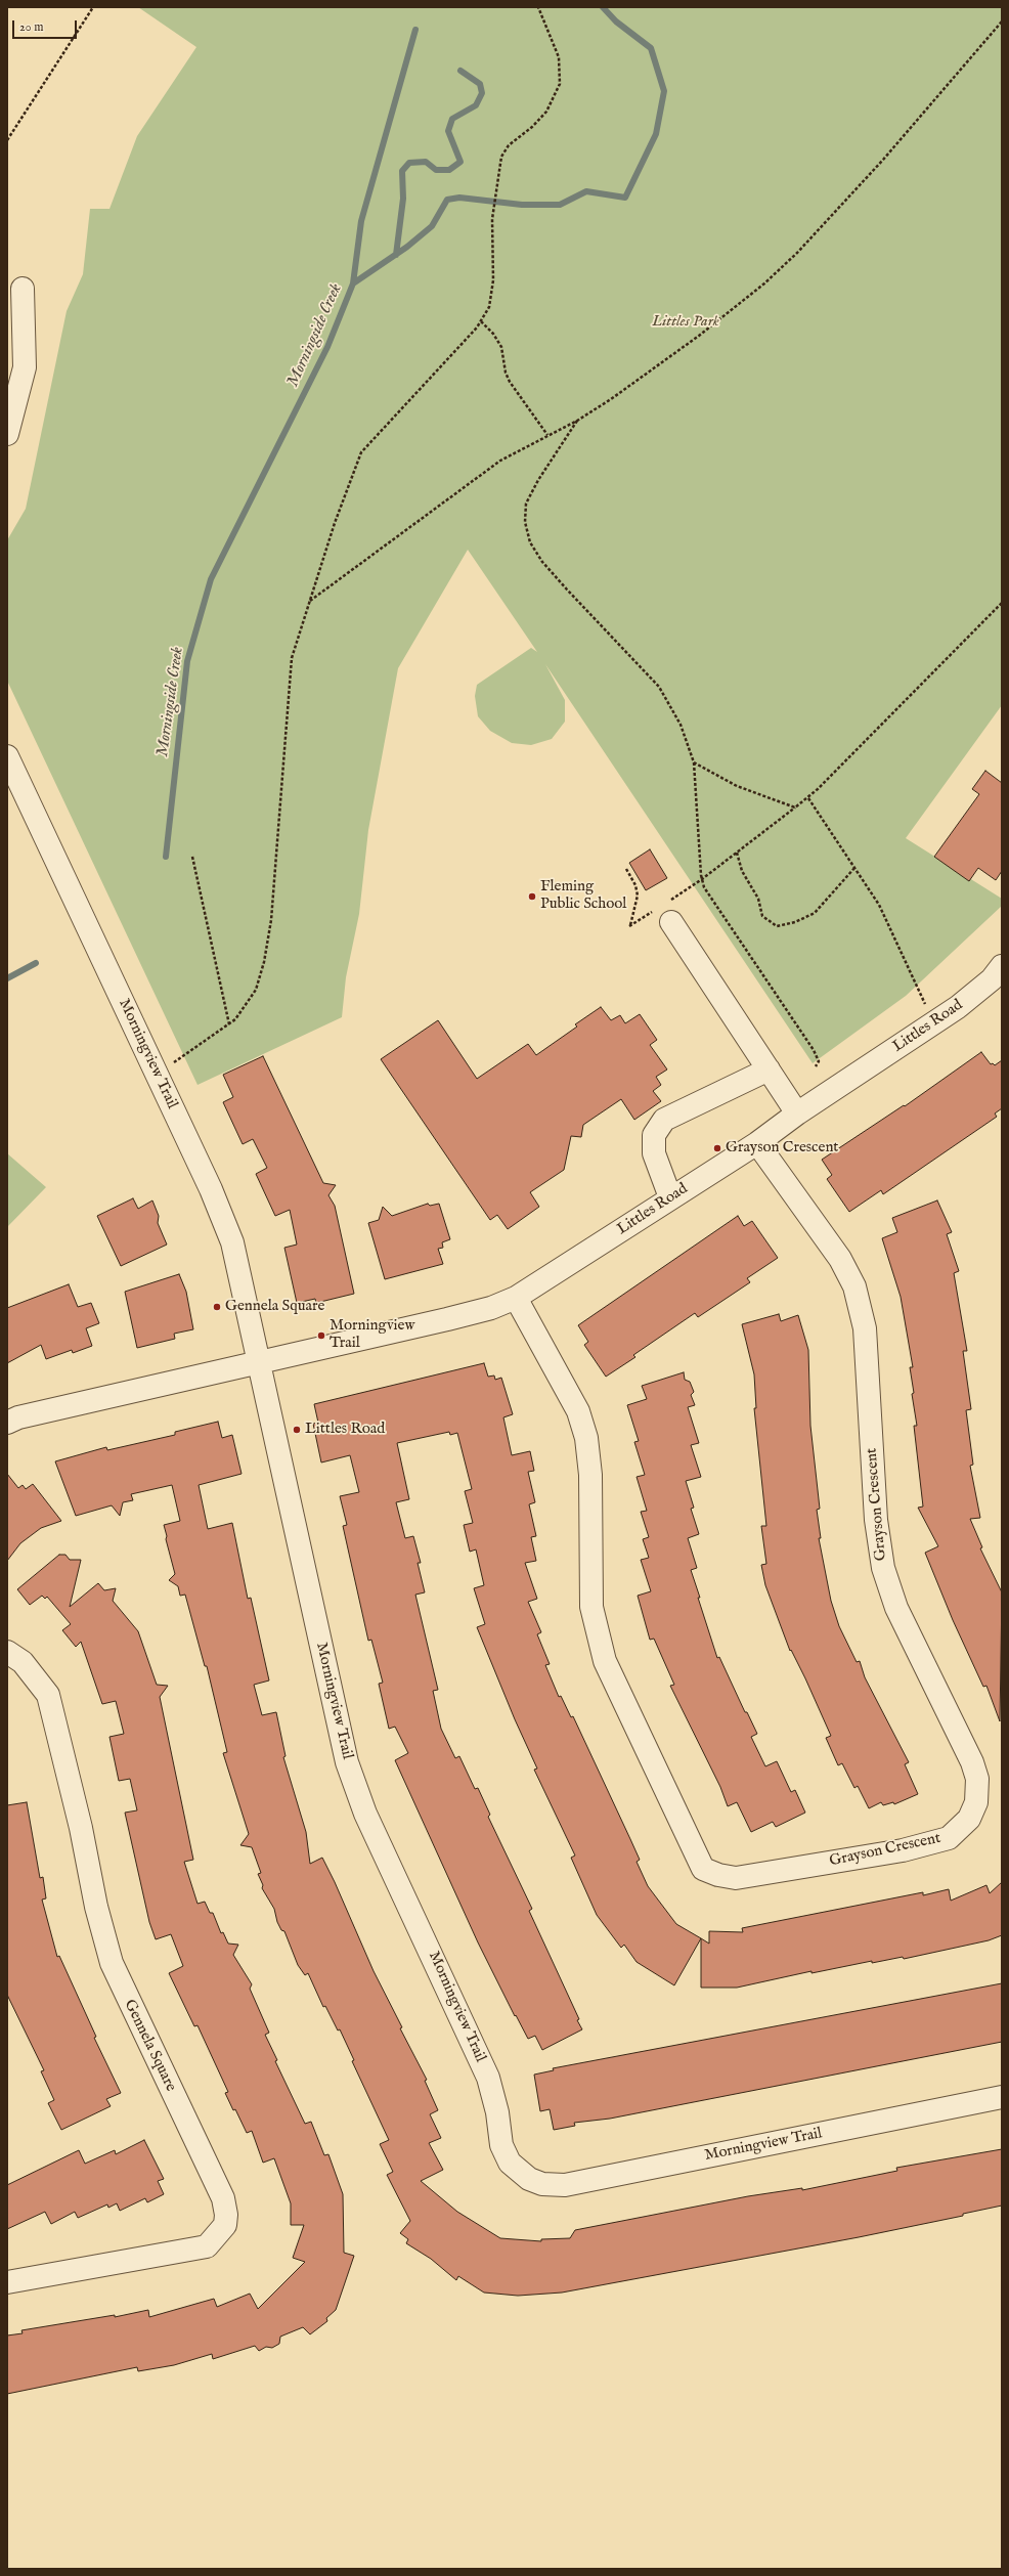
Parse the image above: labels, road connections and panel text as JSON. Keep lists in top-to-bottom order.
{
  "streets": {
    "street": [
      "Littles Road",
      "Morningview Trail",
      "Grayson Crescent",
      "Gennela Square"
    ]
  },
  "crossings": [
    ["Littles Road", "Morningview Trail"],
    ["Littles Road", "Grayson Crescent"]
  ],
  "water": ["Morningside Creek"],
  "parks": ["Littles Park"],
  "places": [
    "Fleming Public School",
    "Grayson Crescent",
    "Gennela Square",
    "Morningview Trail",
    "Littles Road"
  ],
  "scale_bar": "20 m"
}
